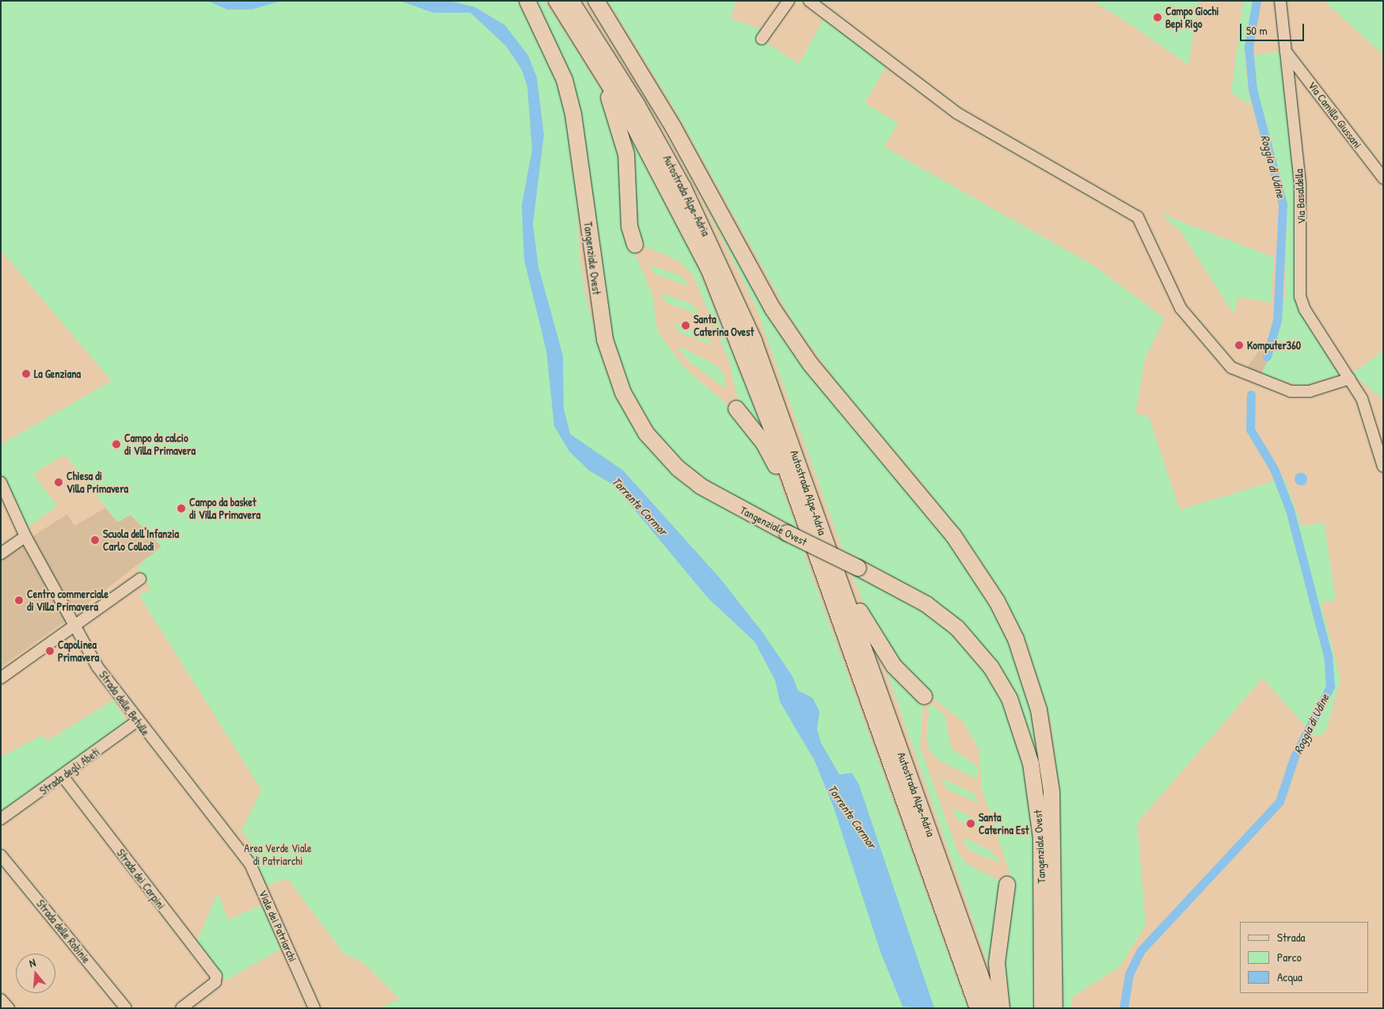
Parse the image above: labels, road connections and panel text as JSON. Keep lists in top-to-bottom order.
{
  "streets": {
    "highway": ["Autostrada Alpe-Adria", "Tangenziale Ovest"],
    "street": [
      "Via Camillo Giussani",
      "Via Basaldella",
      "Strada delle Betulle",
      "Strada degli Abeti",
      "Strada dei Carpini",
      "Viale dei Patriarchi",
      "Strada delle Robinie"
    ]
  },
  "crossings": [
    ["Via Camillo Giussani", "Via Basaldella"],
    ["Strada delle Betulle", "Strada degli Abeti"],
    ["Strada delle Betulle", "Viale dei Patriarchi"],
    ["Strada degli Abeti", "Strada dei Carpini"]
  ],
  "water": ["Roggia di Udine", "Torrente Cormor"],
  "parks": ["Area Verde Viale di Patriarchi"],
  "places": [
    "Campo Giochi Bepi Rigo",
    "Santa Caterina Ovest",
    "Komputer360",
    "La Genziana",
    "Campo da calcio di Villa Primavera",
    "Chiesa di Villa Primavera",
    "Campo da basket di Villa Primavera",
    "Scuola dell'Infanzia Carlo Collodi",
    "Centro commerciale di Villa Primavera",
    "Capolinea Primavera",
    "Santa Caterina Est"
  ],
  "legend": ["Strada", "Parco", "Acqua"],
  "scale_bar": "50 m",
  "north": "top"
}
